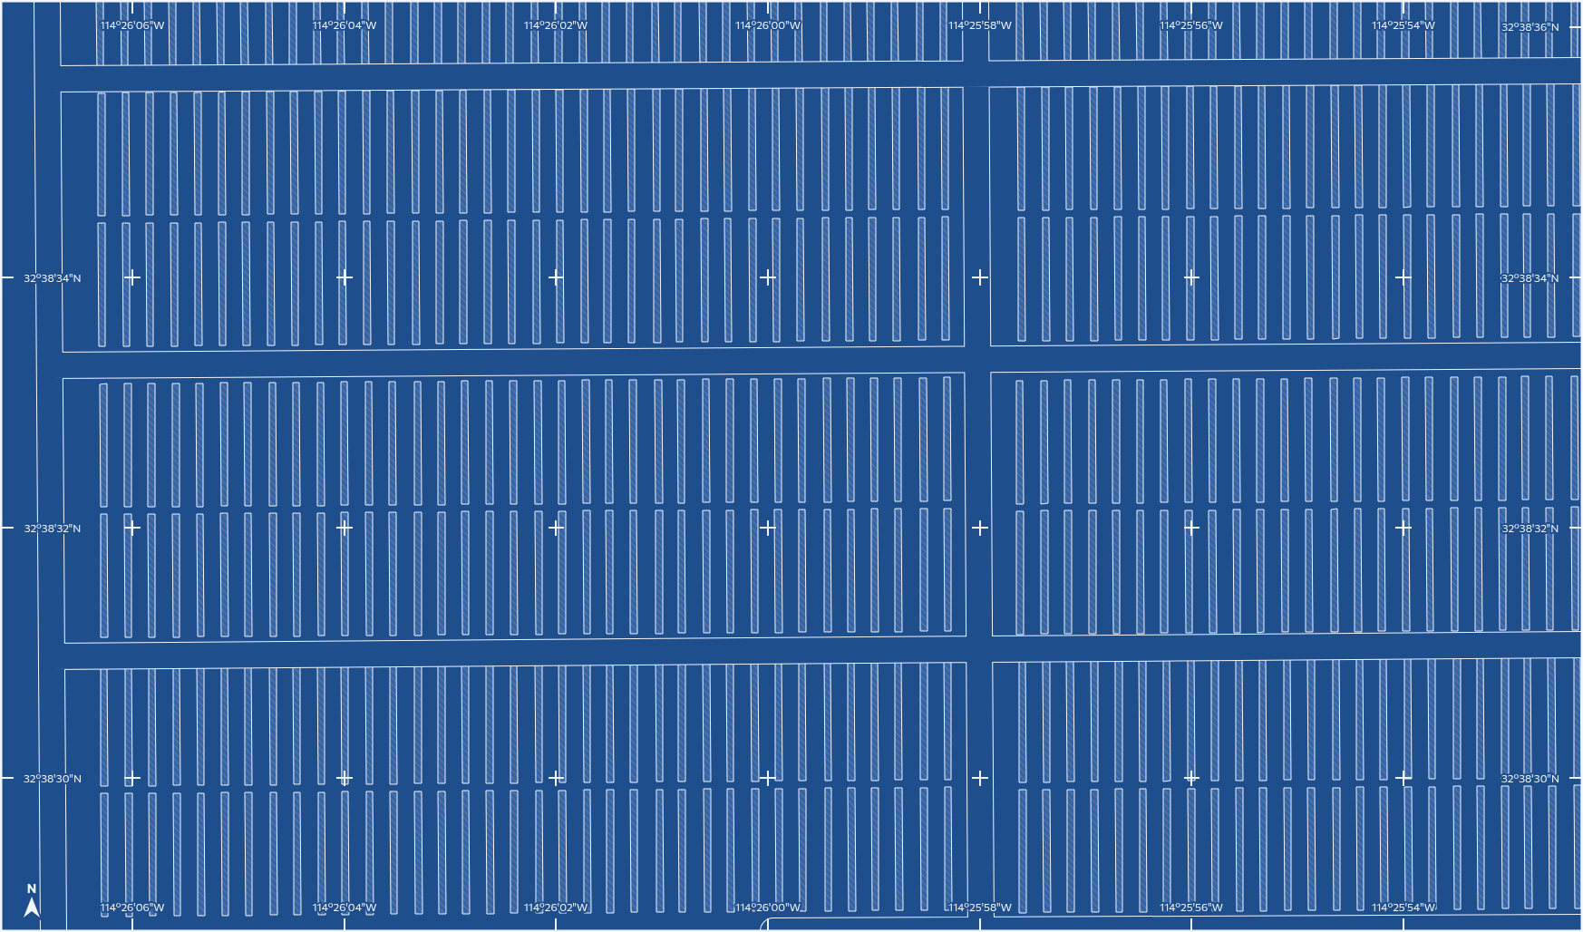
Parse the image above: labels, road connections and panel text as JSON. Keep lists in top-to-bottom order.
{
  "north": "top",
  "coordinates": [
    "114°26'06\"W",
    "114°26'04\"W",
    "114°26'02\"W",
    "114°26'00\"W",
    "114°25'58\"W",
    "114°25'56\"W",
    "114°25'54\"W",
    "32°38'36\"N",
    "32°38'34\"N",
    "32°38'32\"N",
    "32°38'30\"N"
  ]
}
